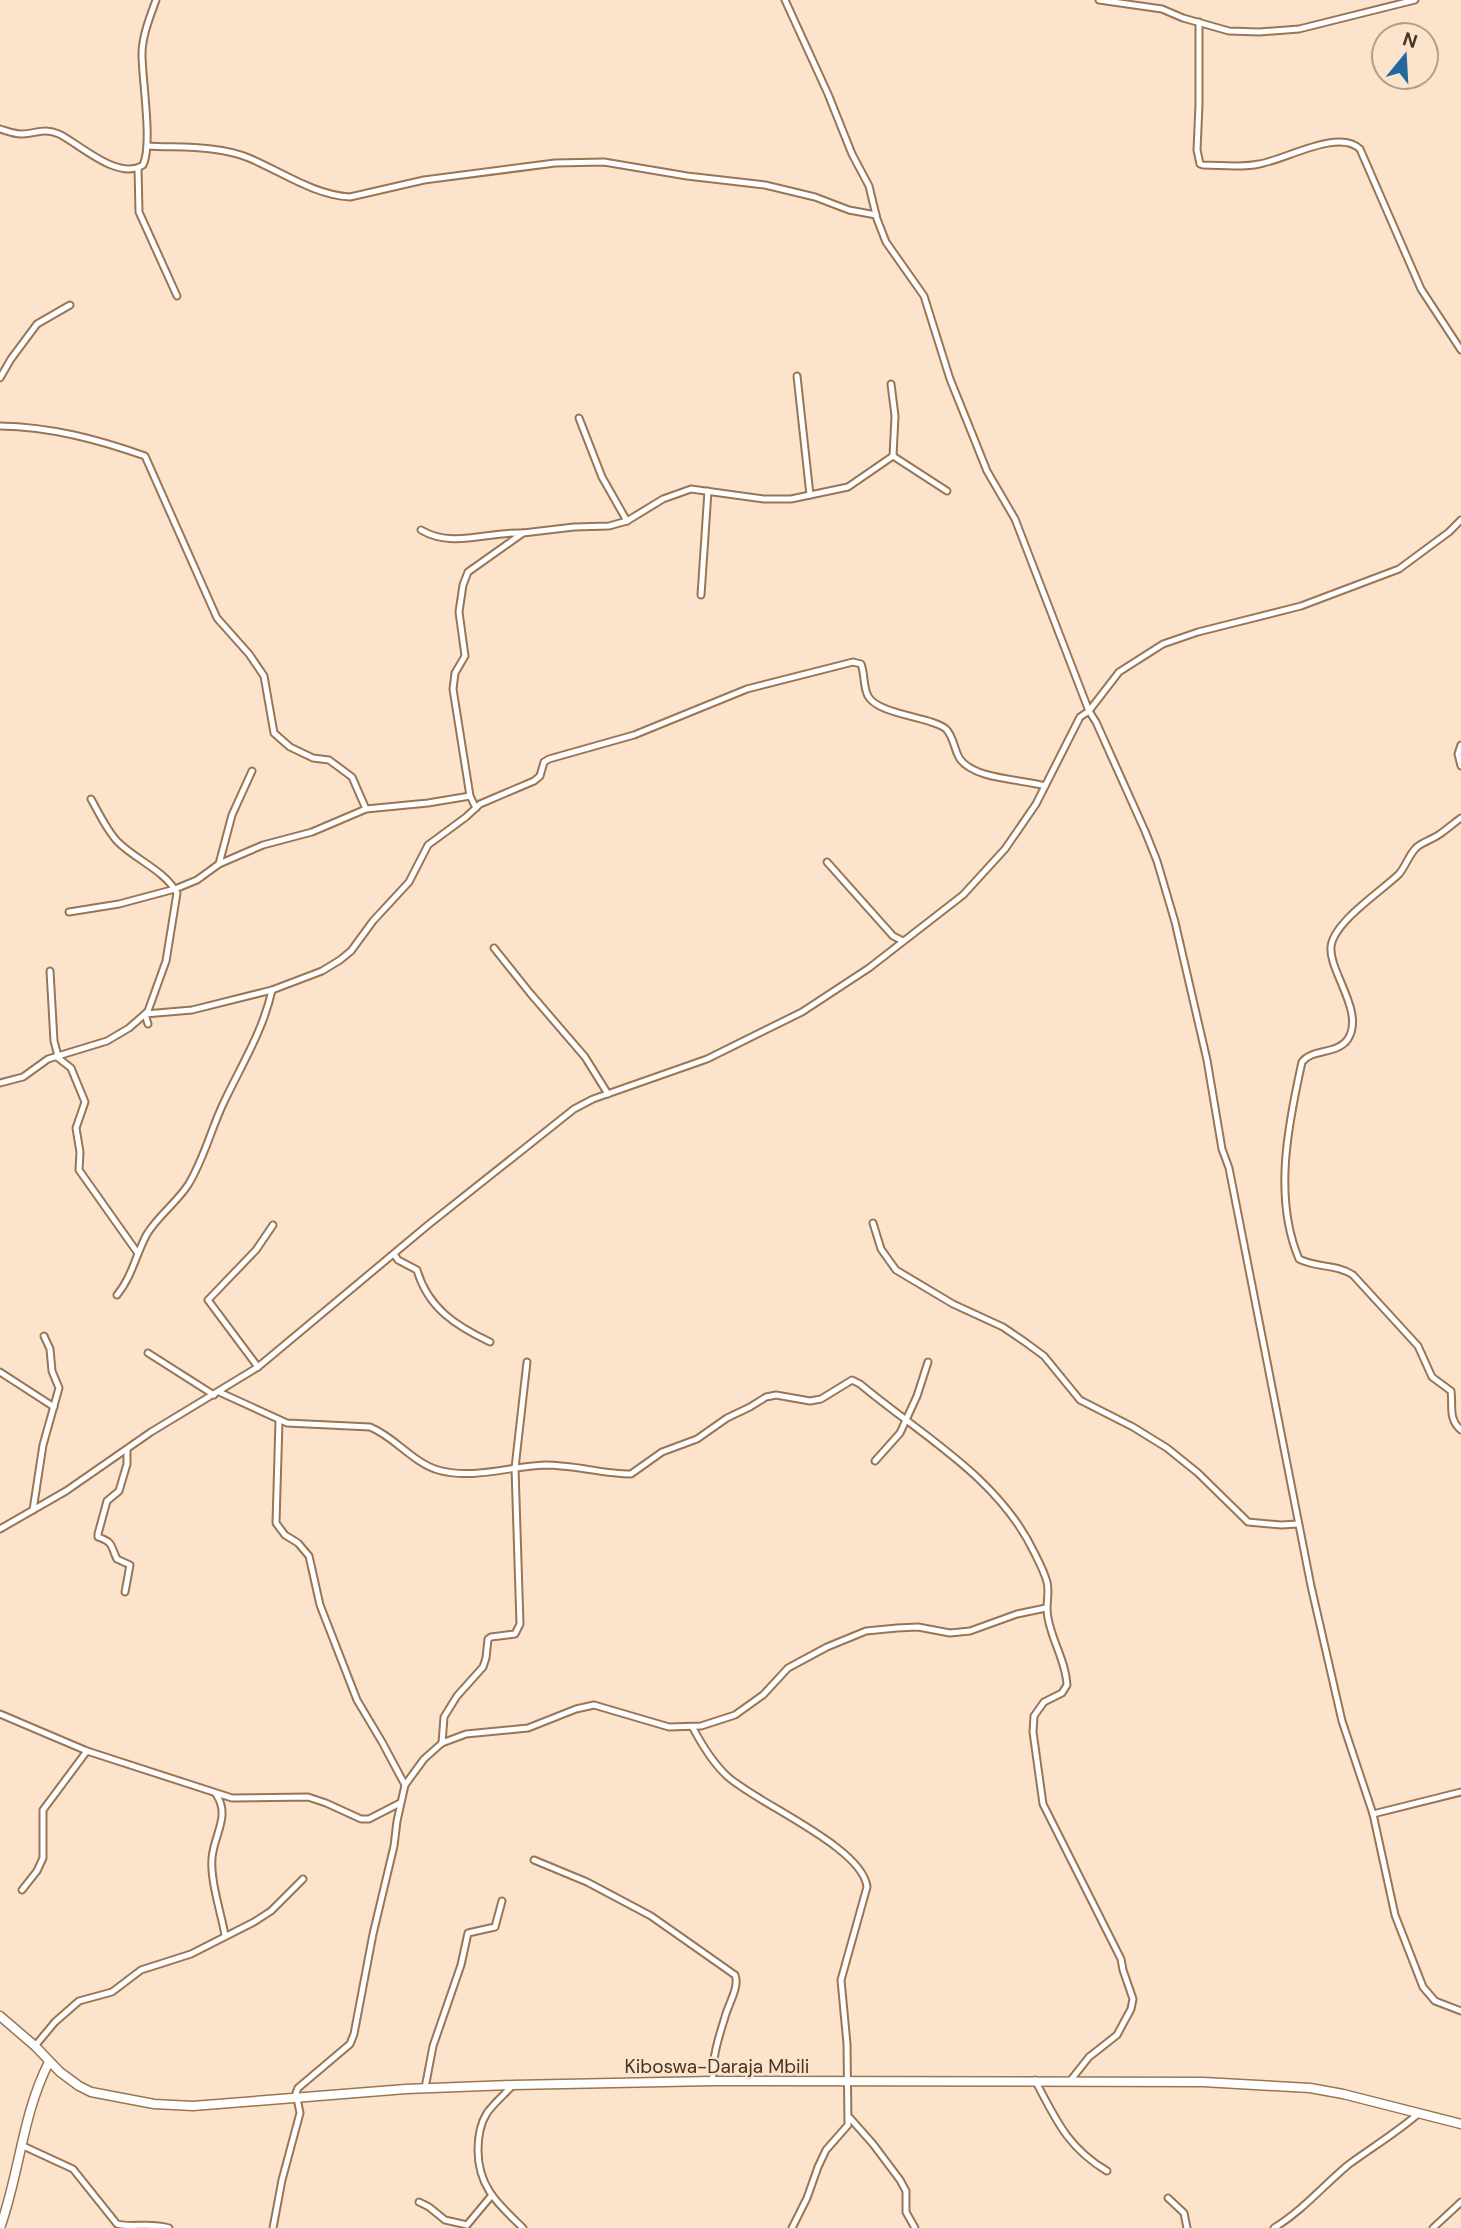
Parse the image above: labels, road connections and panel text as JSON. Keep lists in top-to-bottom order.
{
  "streets": {
    "main road": ["Kiboswa-Daraja Mbili"]
  },
  "north": "top"
}
